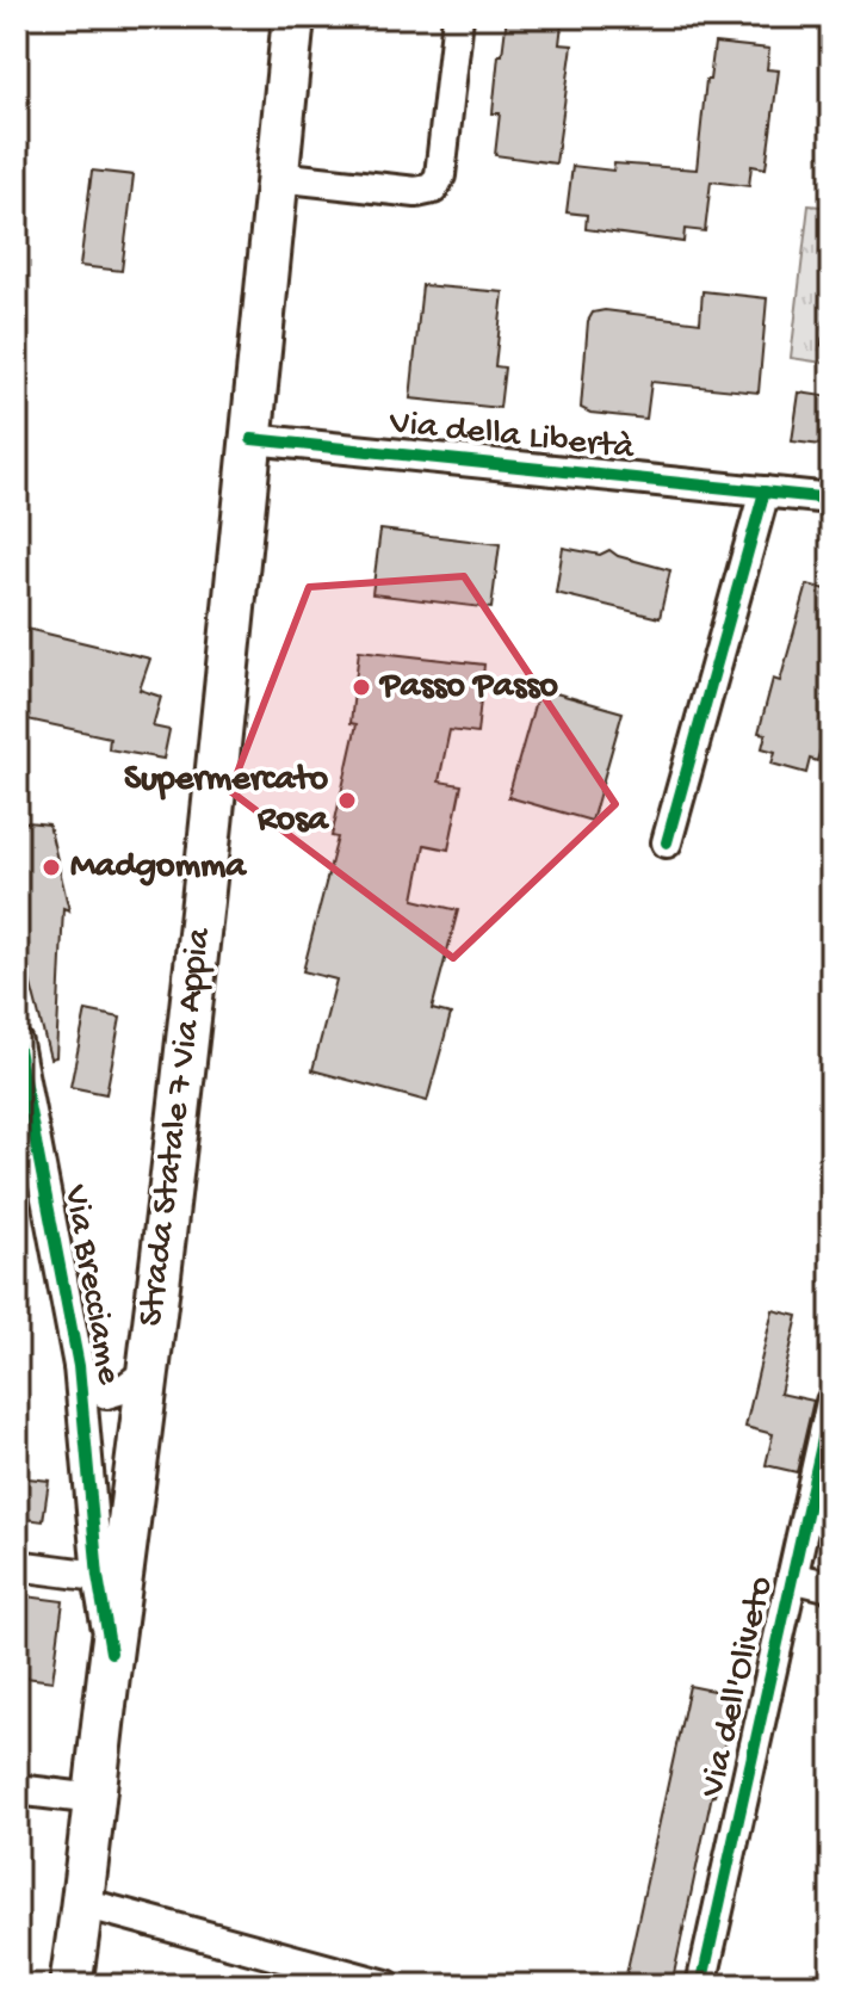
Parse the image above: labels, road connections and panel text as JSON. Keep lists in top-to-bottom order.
{
  "streets": {
    "main road": ["Strada Statale 7 Via Appia"],
    "street": ["Via della Libertà", "Via Brecciame", "Via dell'Oliveto"]
  },
  "crossings": [
    ["Via della Libertà", "Strada Statale 7 Via Appia"],
    ["Strada Statale 7 Via Appia", "Via Brecciame"]
  ],
  "places": ["Passo Passo", "Supermercato Rosa", "Madgomma"]
}
